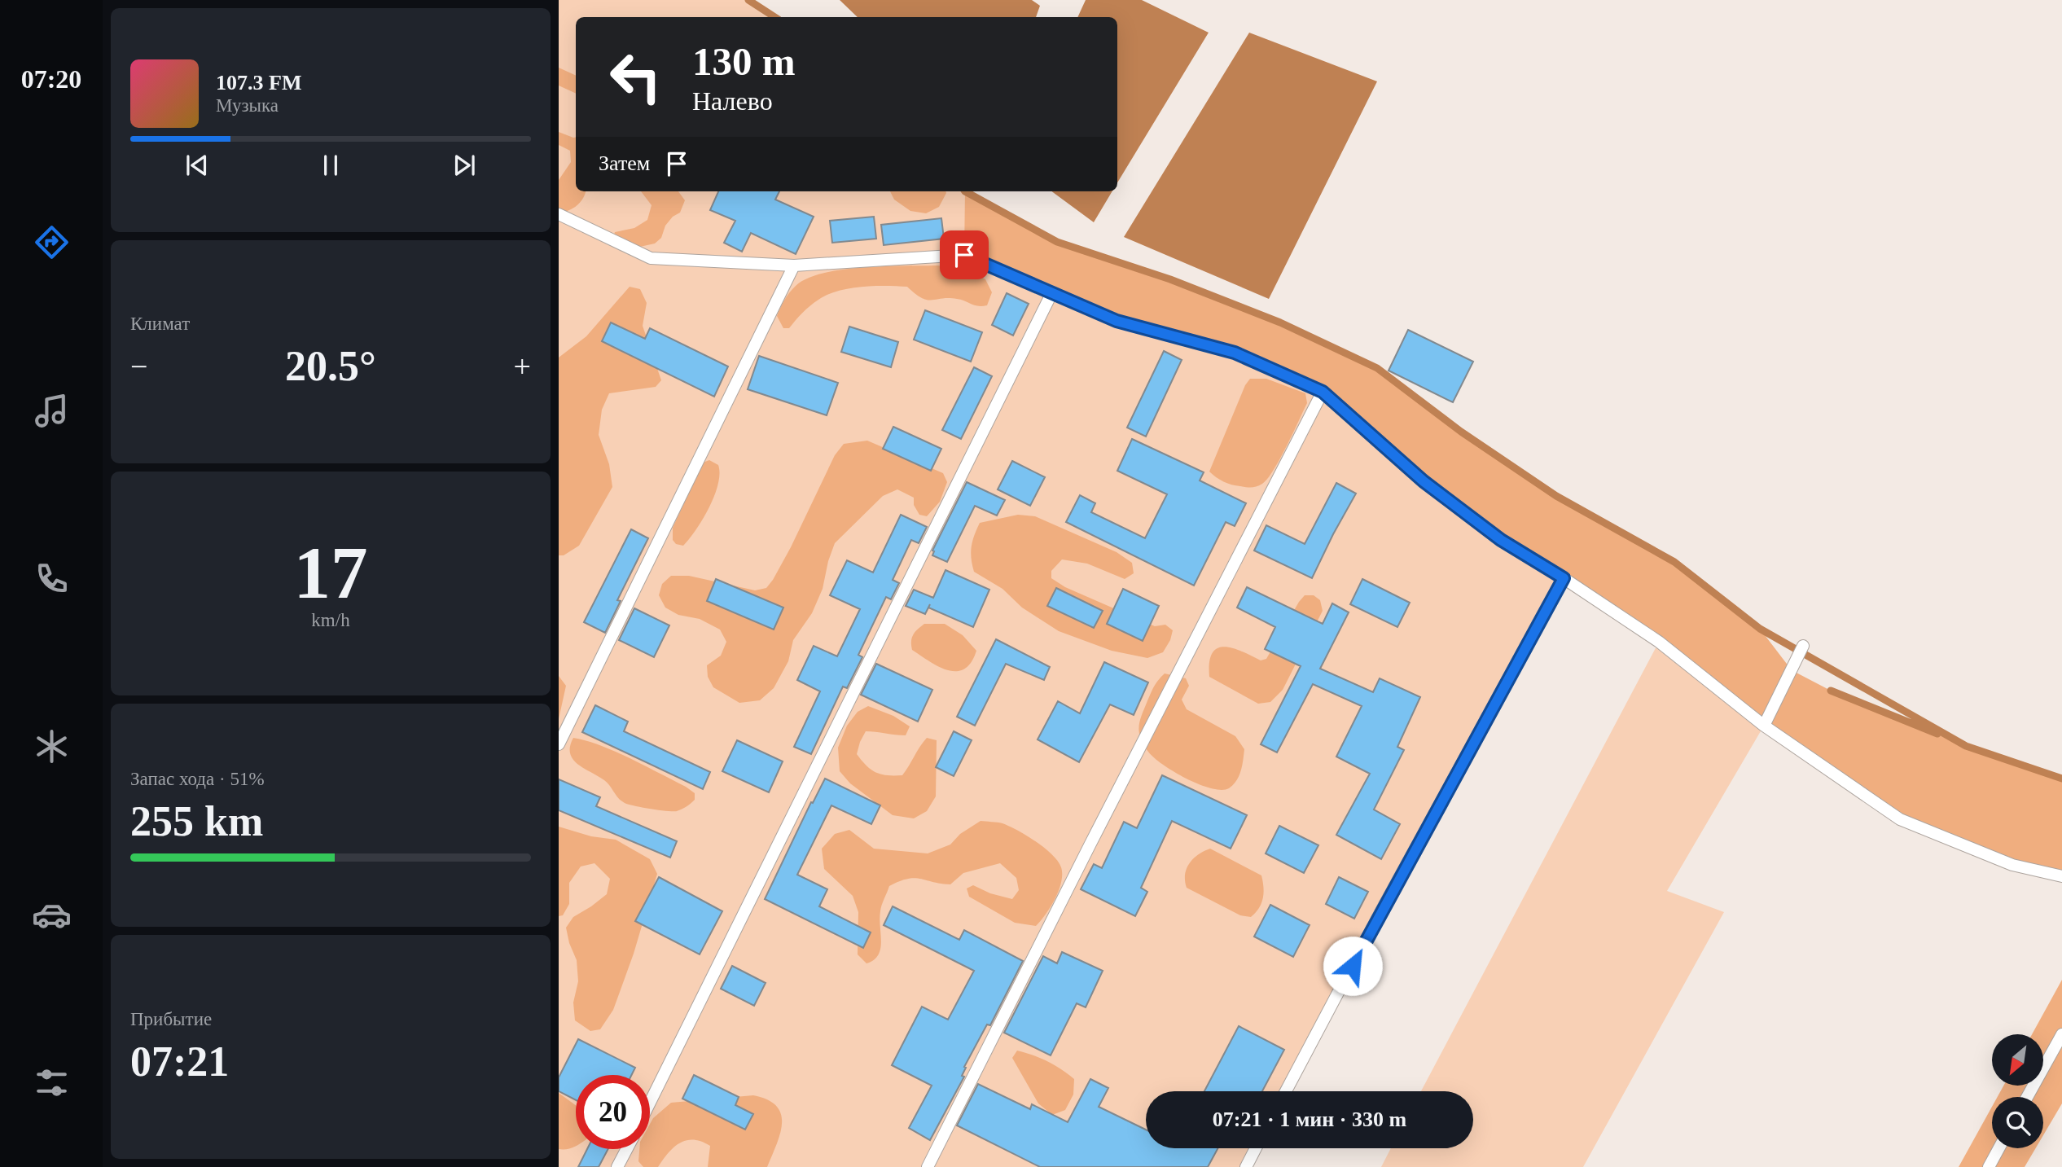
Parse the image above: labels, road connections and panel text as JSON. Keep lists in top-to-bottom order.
{
  "north": "bottom left",
  "page": {
    "tabs": "07:20",
    "turn": ["130 m", "Налево"],
    "song": ["107.3 FM", "Музыка"],
    "then": "Затем",
    "tile": [
      "Климат",
      ["17", "km/h"],
      ["Запас хода · 51%", "255 km"],
      ["Прибытие", "07:21"]
    ],
    "heat": ["−", "20.5°", "+"],
    "limit": "20",
    "trip": "07:21 · 1 мин · 330 m"
  }
}
